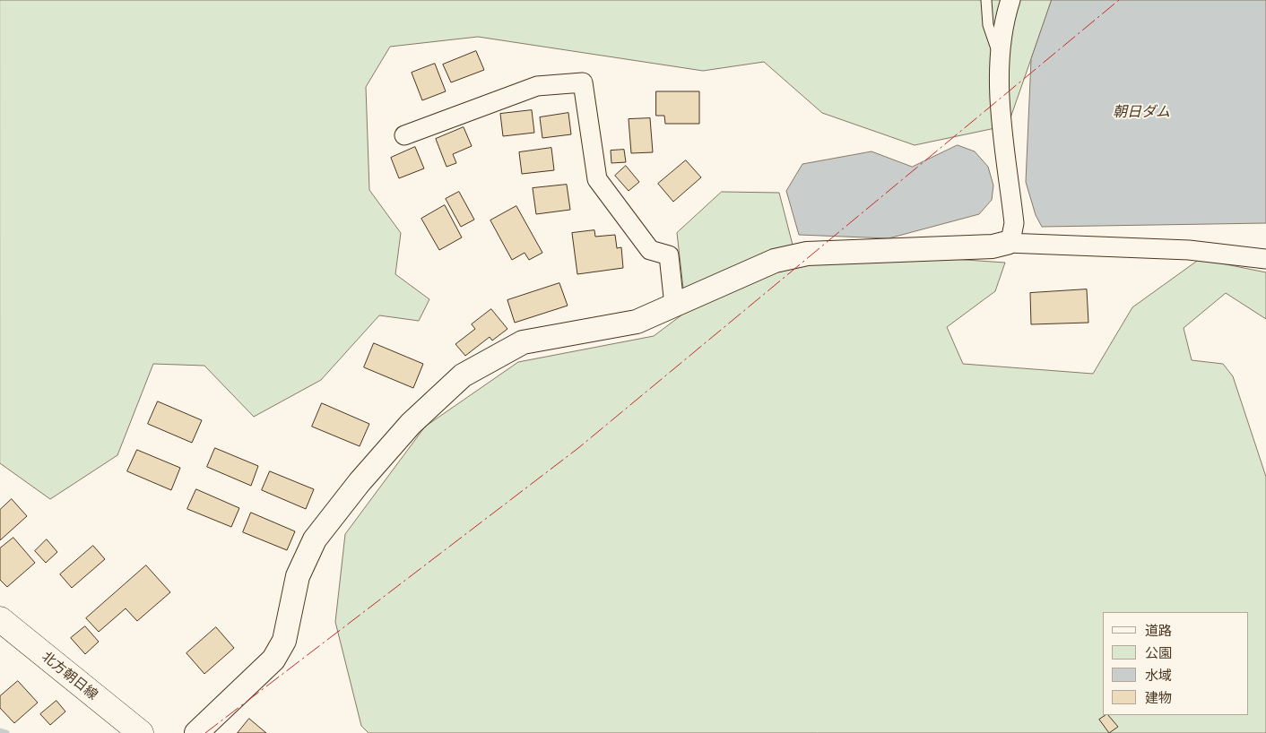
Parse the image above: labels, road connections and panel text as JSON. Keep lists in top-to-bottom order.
{
  "streets": {
    "main road": ["北方朝日線"]
  },
  "water": ["朝日ダム"],
  "legend": [
    "道路",
    "公園",
    "水域",
    "建物"
  ]
}
